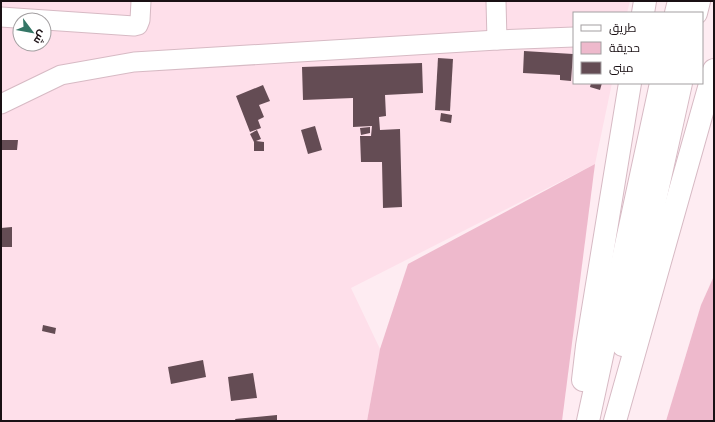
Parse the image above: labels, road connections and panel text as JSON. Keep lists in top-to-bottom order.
{
  "legend": ["طريق", "حديقة", "مبنى"],
  "north": "bottom right"
}
